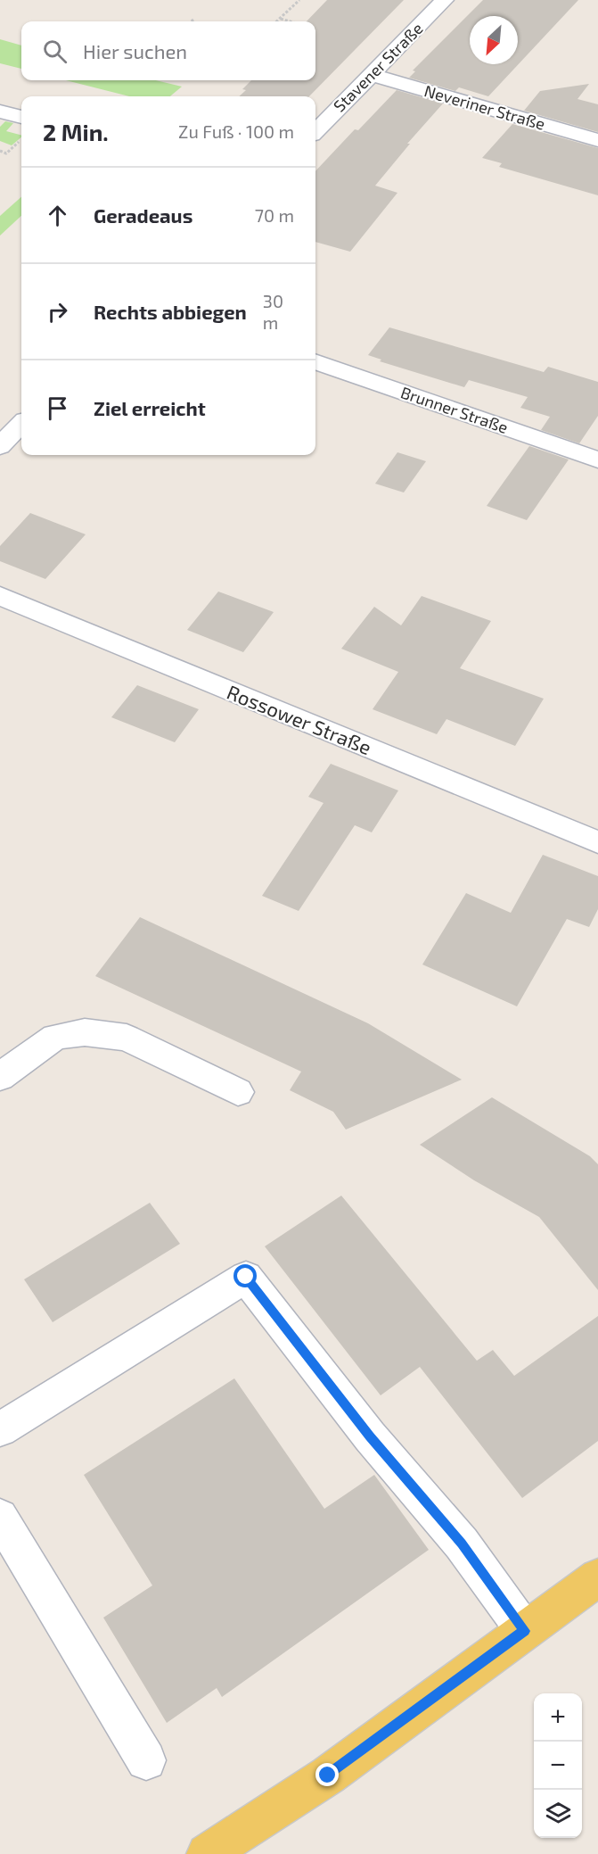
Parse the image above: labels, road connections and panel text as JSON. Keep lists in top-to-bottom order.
{
  "streets": {
    "street": [
      "Stavener Straße",
      "Neveriner Straße",
      "Brunner Straße",
      "Rossower Straße"
    ]
  },
  "crossings": [
    ["Stavener Straße", "Neveriner Straße"]
  ],
  "north": "bottom left",
  "page": {
    "search": "Hier suchen",
    "heading": ["2 Min.", "Zu Fuß · 100 m"],
    "list": [
      ["Geradeaus", "70 m"],
      ["Rechts abbiegen", "30 m"],
      "Ziel erreicht"
    ],
    "map_buttons": ["+", "−"]
  }
}
